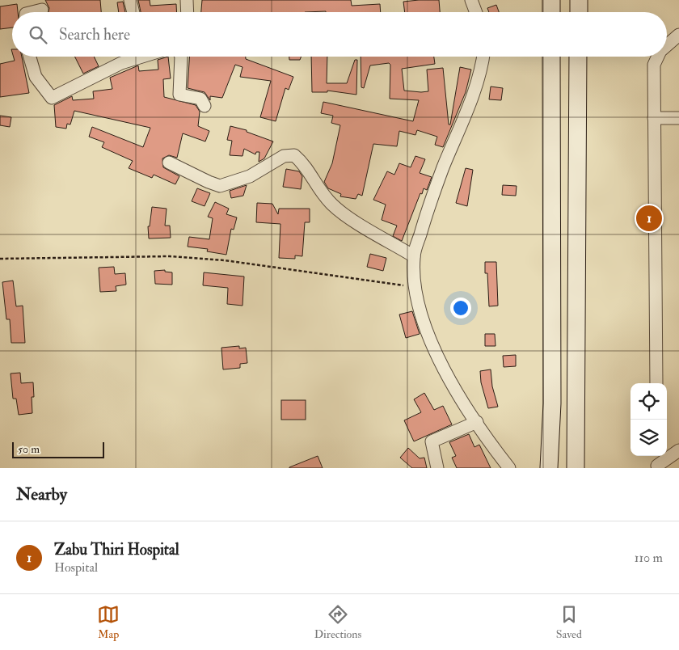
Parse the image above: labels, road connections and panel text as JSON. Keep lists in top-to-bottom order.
{
  "scale_bar": "50 m",
  "page": {
    "search": "Search here",
    "pins": "1",
    "scale": "50 m",
    "heading": "Nearby",
    "list": [
      {
        "mark": "1",
        "name": "Zabu Thiri Hospital",
        "note": "Hospital",
        "value": "110 m"
      }
    ],
    "nav": ["Map", "Directions", "Saved"]
  }
}
